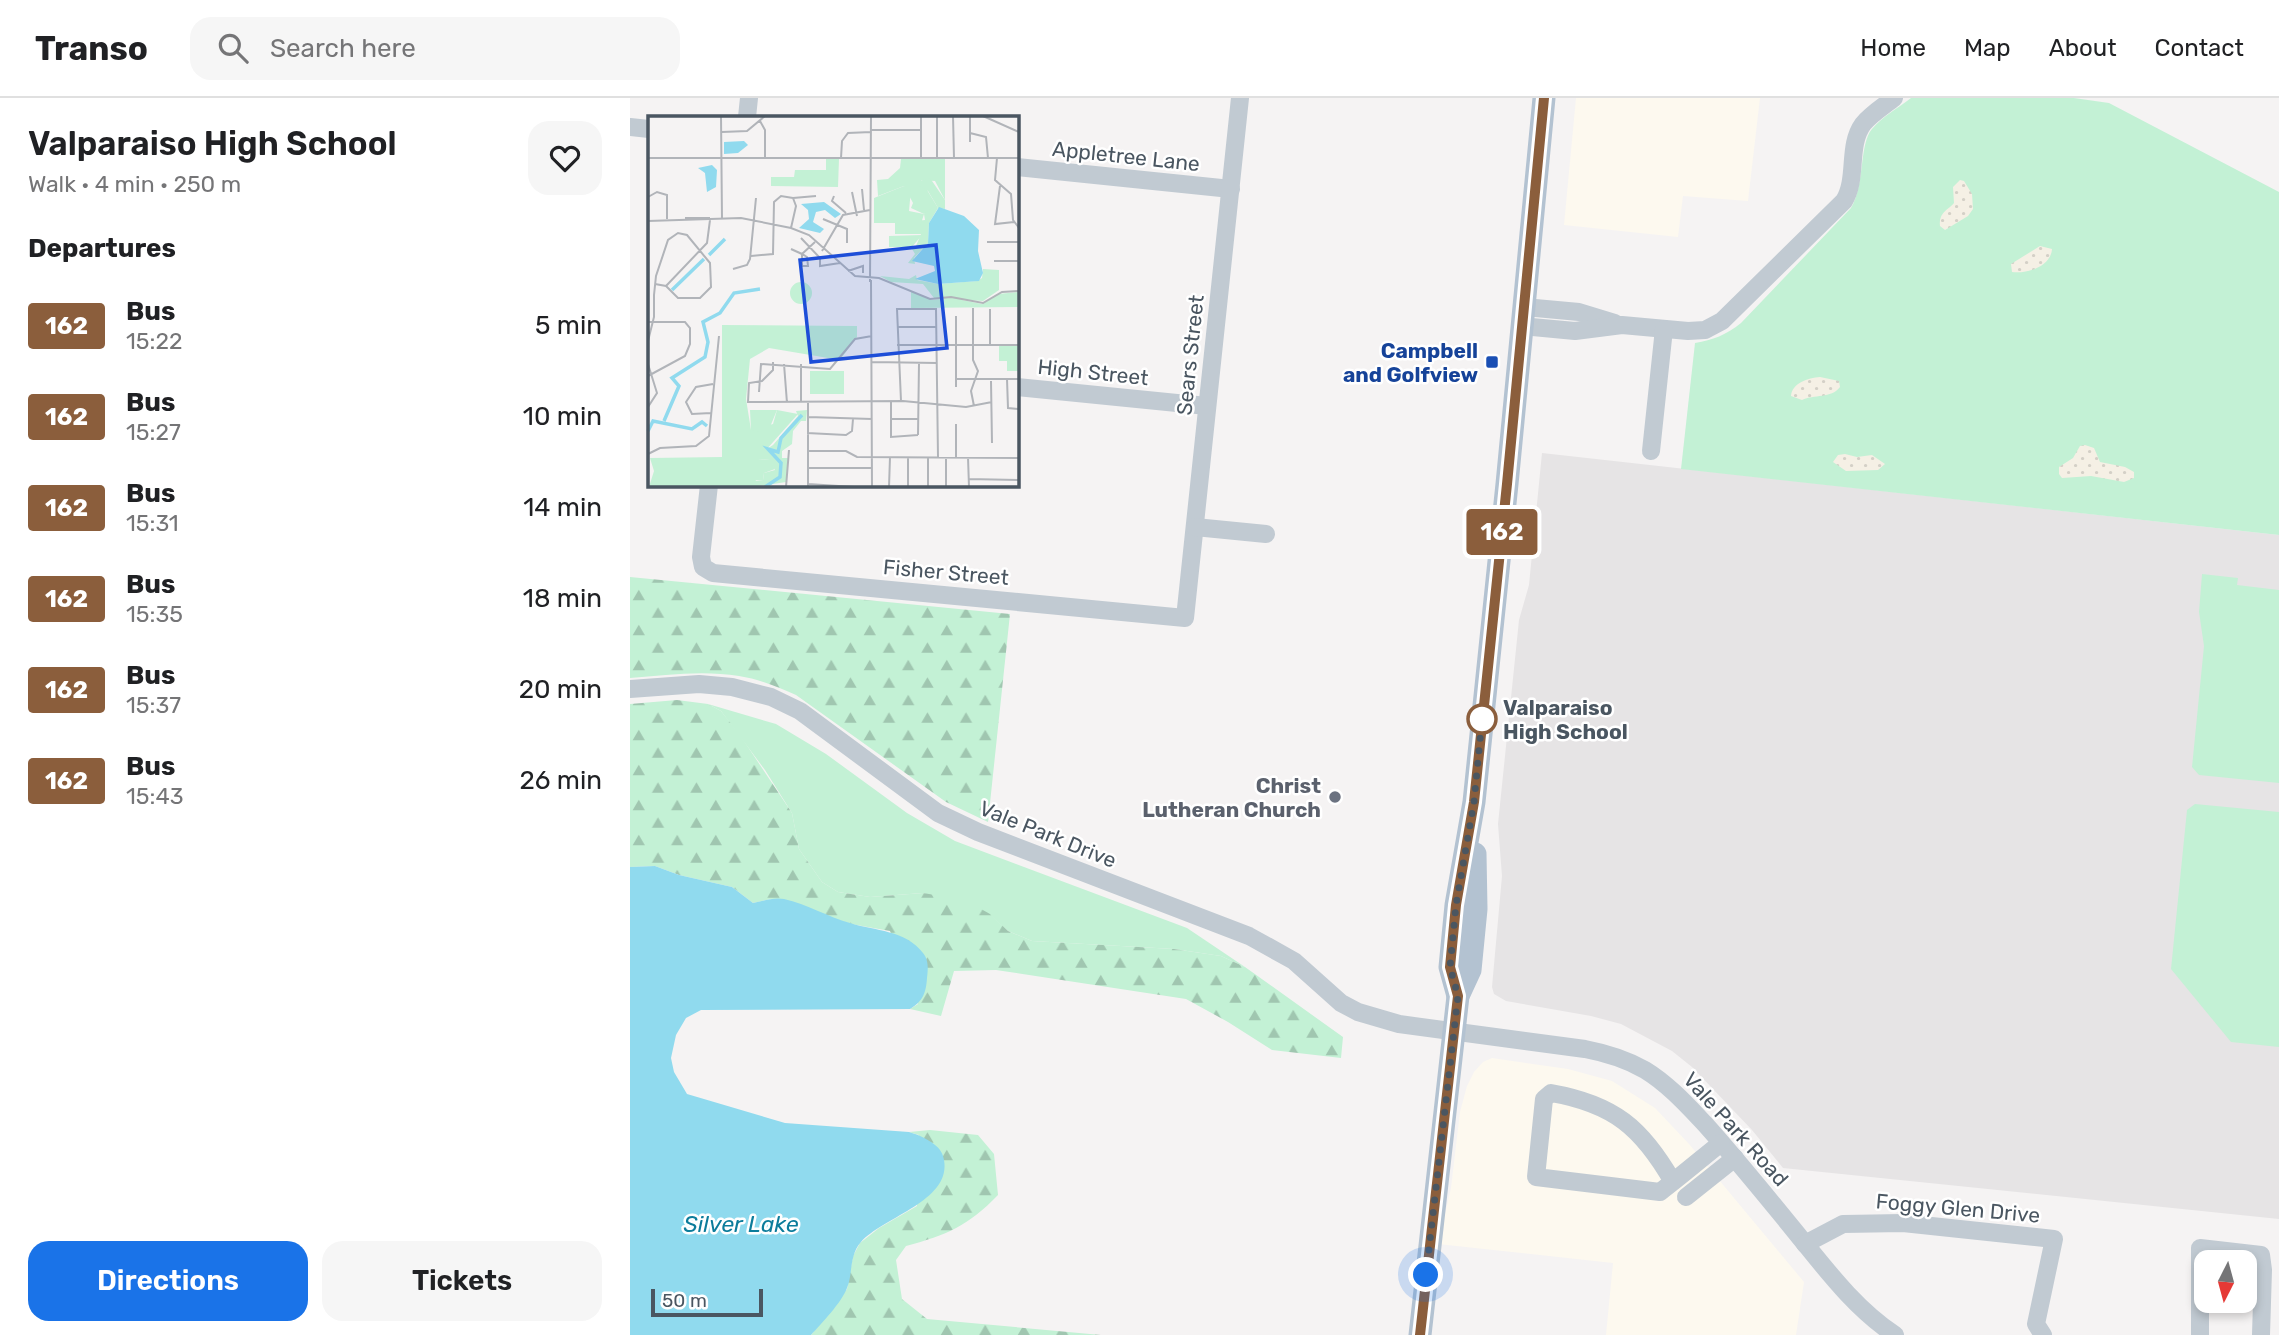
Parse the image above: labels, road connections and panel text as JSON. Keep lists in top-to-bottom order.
{
  "streets": {
    "street": [
      "Appletree Lane",
      "Sears Street",
      "High Street",
      "Fisher Street",
      "Vale Park Drive",
      "Vale Park Road",
      "Foggy Glen Drive"
    ]
  },
  "crossings": [
    ["Appletree Lane", "Sears Street"],
    ["Sears Street", "High Street"],
    ["Sears Street", "Fisher Street"],
    ["Vale Park Drive", "Vale Park Road"],
    ["Vale Park Road", "Foggy Glen Drive"]
  ],
  "water": ["Silver Lake"],
  "places": {
    "transit": ["Campbell and Golfview"],
    "other": ["Valparaiso High School", "Christ Lutheran Church"]
  },
  "lines": ["bus line 162"],
  "scale_bar": "50 m",
  "north": "bottom",
  "page": {
    "header": "Transo",
    "search": "Search here",
    "nav": [
      "Home",
      "Map",
      "About",
      "Contact"
    ],
    "heading": [
      ["Valparaiso High School", "Walk · 4 min · 250 m"],
      "Departures"
    ],
    "on_map": "162",
    "list": [
      {
        "mark": "162",
        "name": "Bus",
        "note": "15:22",
        "value": "5 min"
      },
      {
        "mark": "162",
        "name": "Bus",
        "note": "15:27",
        "value": "10 min"
      },
      {
        "mark": "162",
        "name": "Bus",
        "note": "15:31",
        "value": "14 min"
      },
      {
        "mark": "162",
        "name": "Bus",
        "note": "15:35",
        "value": "18 min"
      },
      {
        "mark": "162",
        "name": "Bus",
        "note": "15:37",
        "value": "20 min"
      },
      {
        "mark": "162",
        "name": "Bus",
        "note": "15:43",
        "value": "26 min"
      }
    ],
    "buttons": ["Directions", "Tickets"],
    "scale": "50 m"
  }
}
